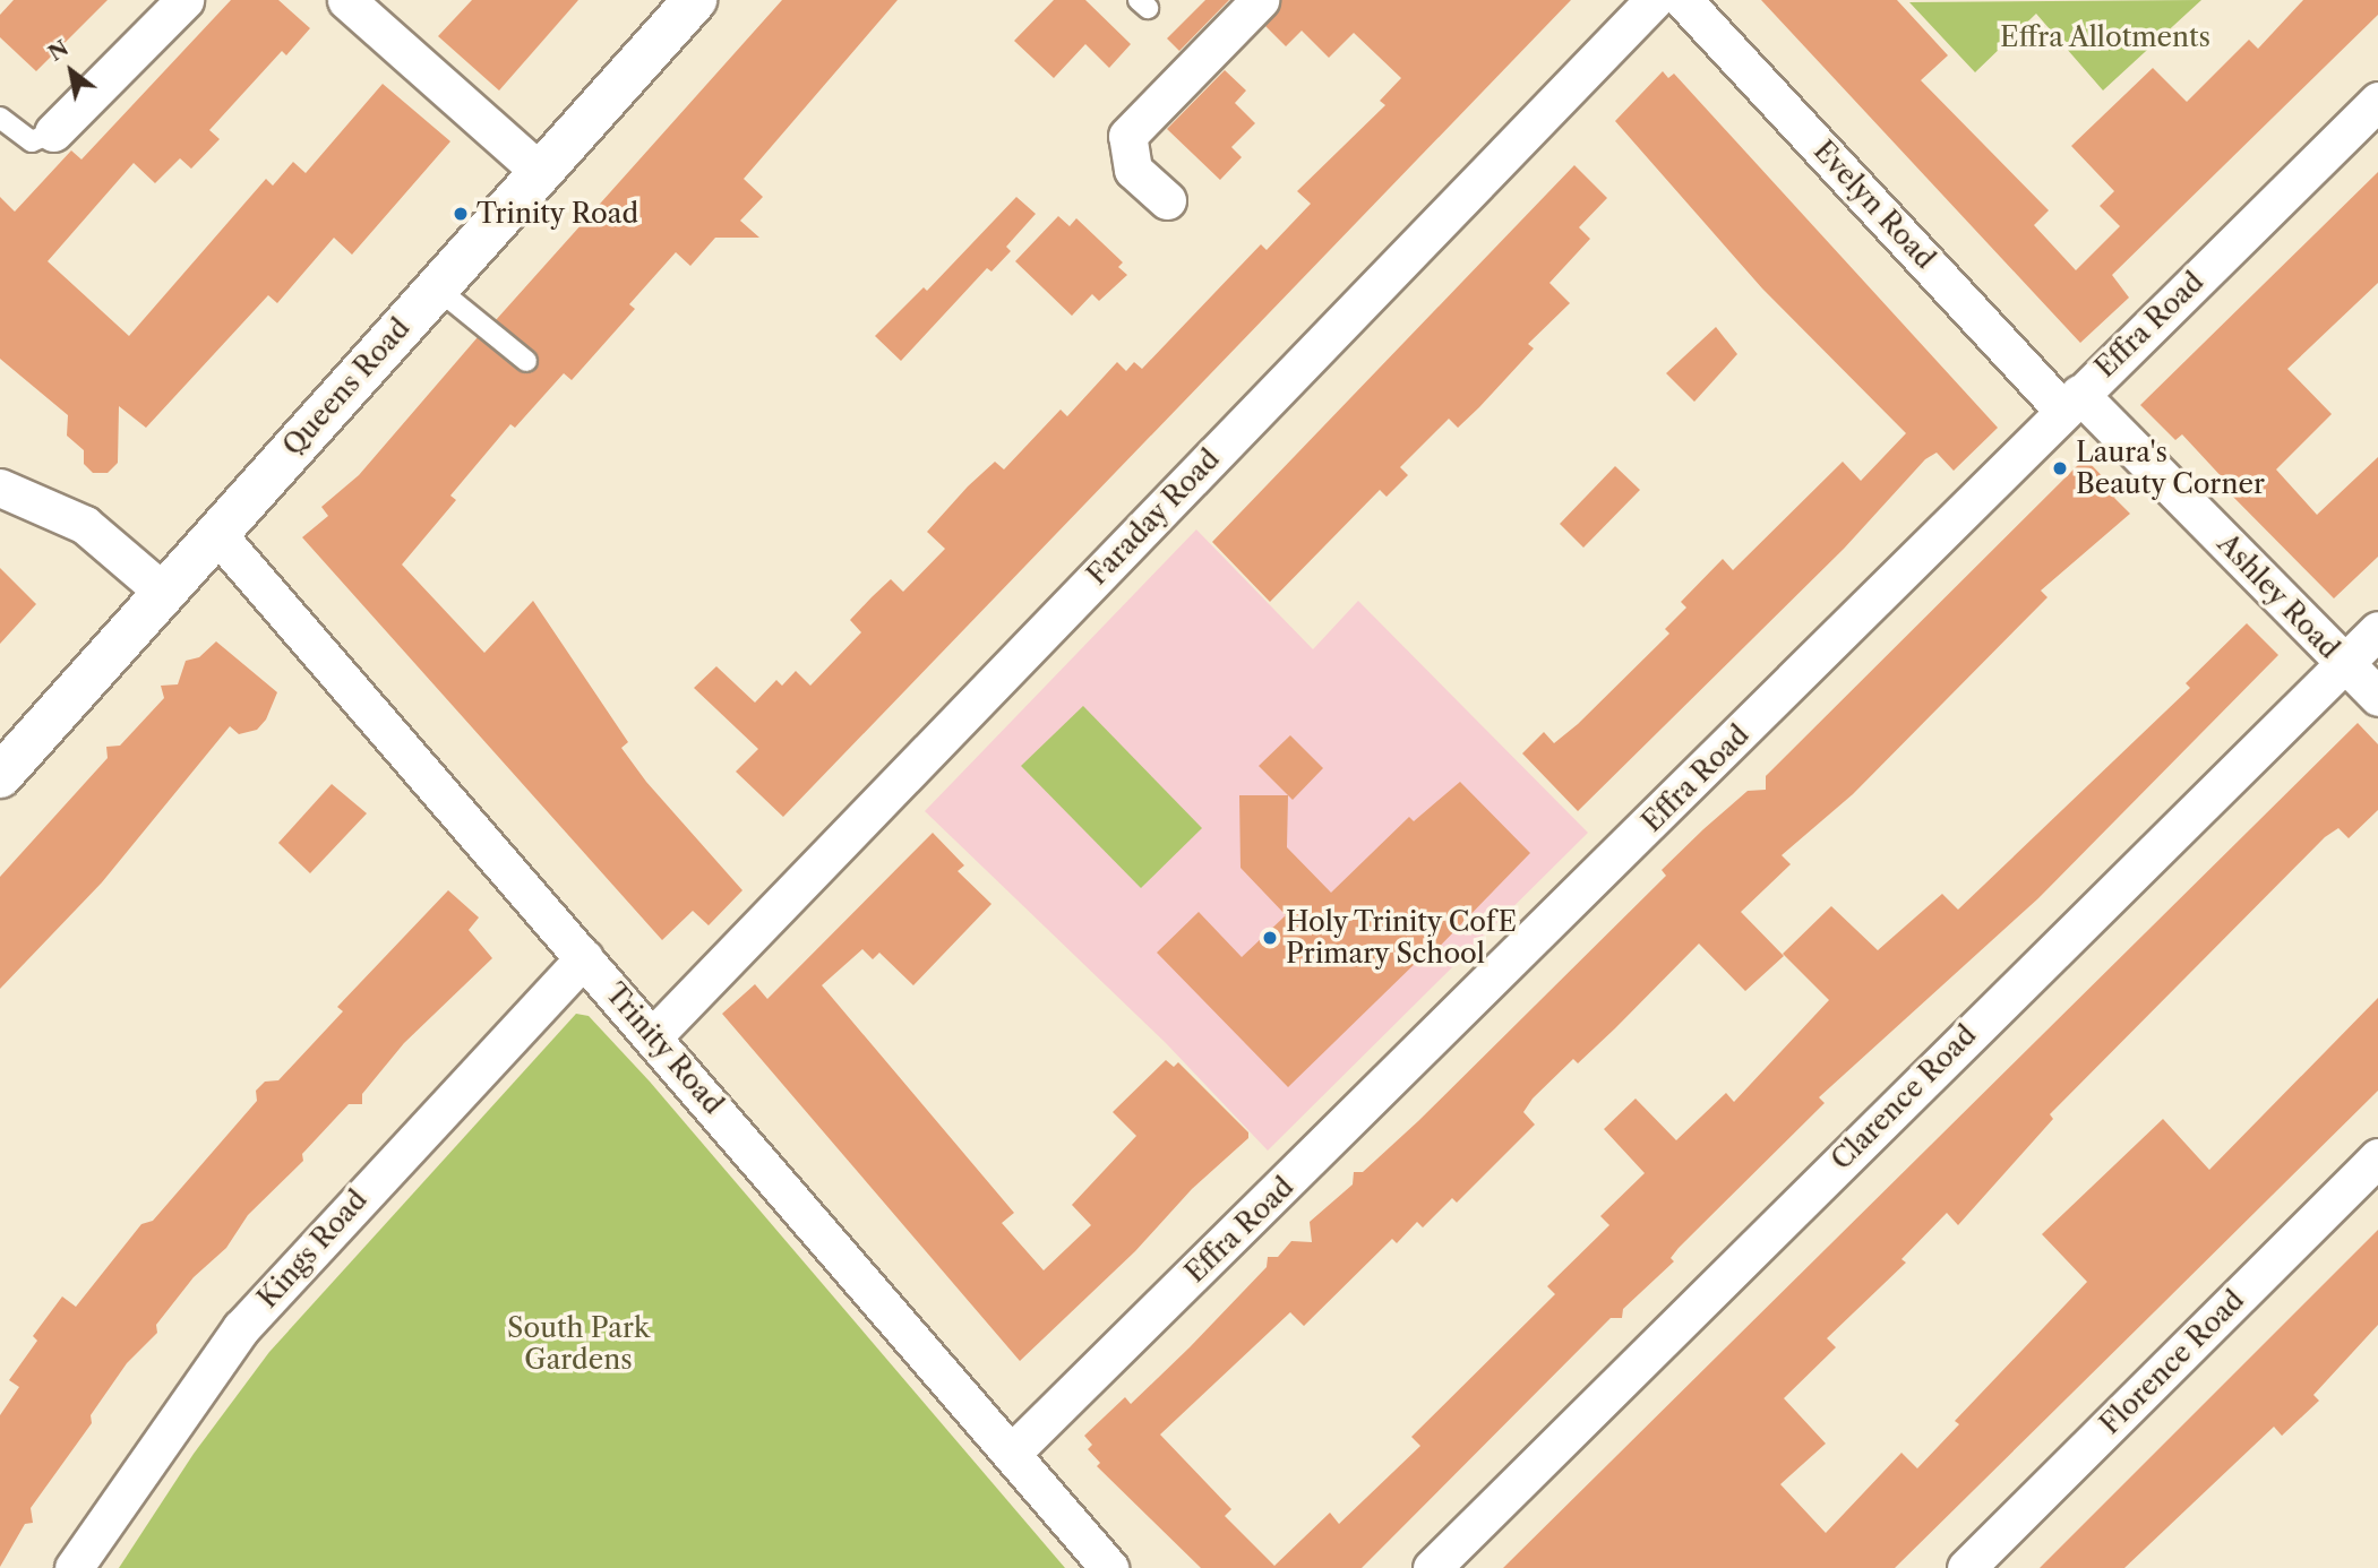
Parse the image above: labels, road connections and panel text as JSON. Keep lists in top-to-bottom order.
{
  "streets": {
    "street": [
      "Evelyn Road",
      "Effra Road",
      "Queens Road",
      "Faraday Road",
      "Ashley Road",
      "Trinity Road",
      "Clarence Road",
      "Kings Road",
      "Florence Road"
    ]
  },
  "crossings": [
    ["Evelyn Road", "Effra Road"],
    ["Evelyn Road", "Ashley Road"],
    ["Effra Road", "Ashley Road"],
    ["Effra Road", "Trinity Road"],
    ["Queens Road", "Trinity Road"],
    ["Faraday Road", "Trinity Road"],
    ["Ashley Road", "Clarence Road"],
    ["Trinity Road", "Kings Road"]
  ],
  "parks": ["Effra Allotments", "South Park Gardens"],
  "places": ["Trinity Road", "Laura's Beauty Corner", "Holy Trinity CofE Primary School"],
  "north": "top left"
}
